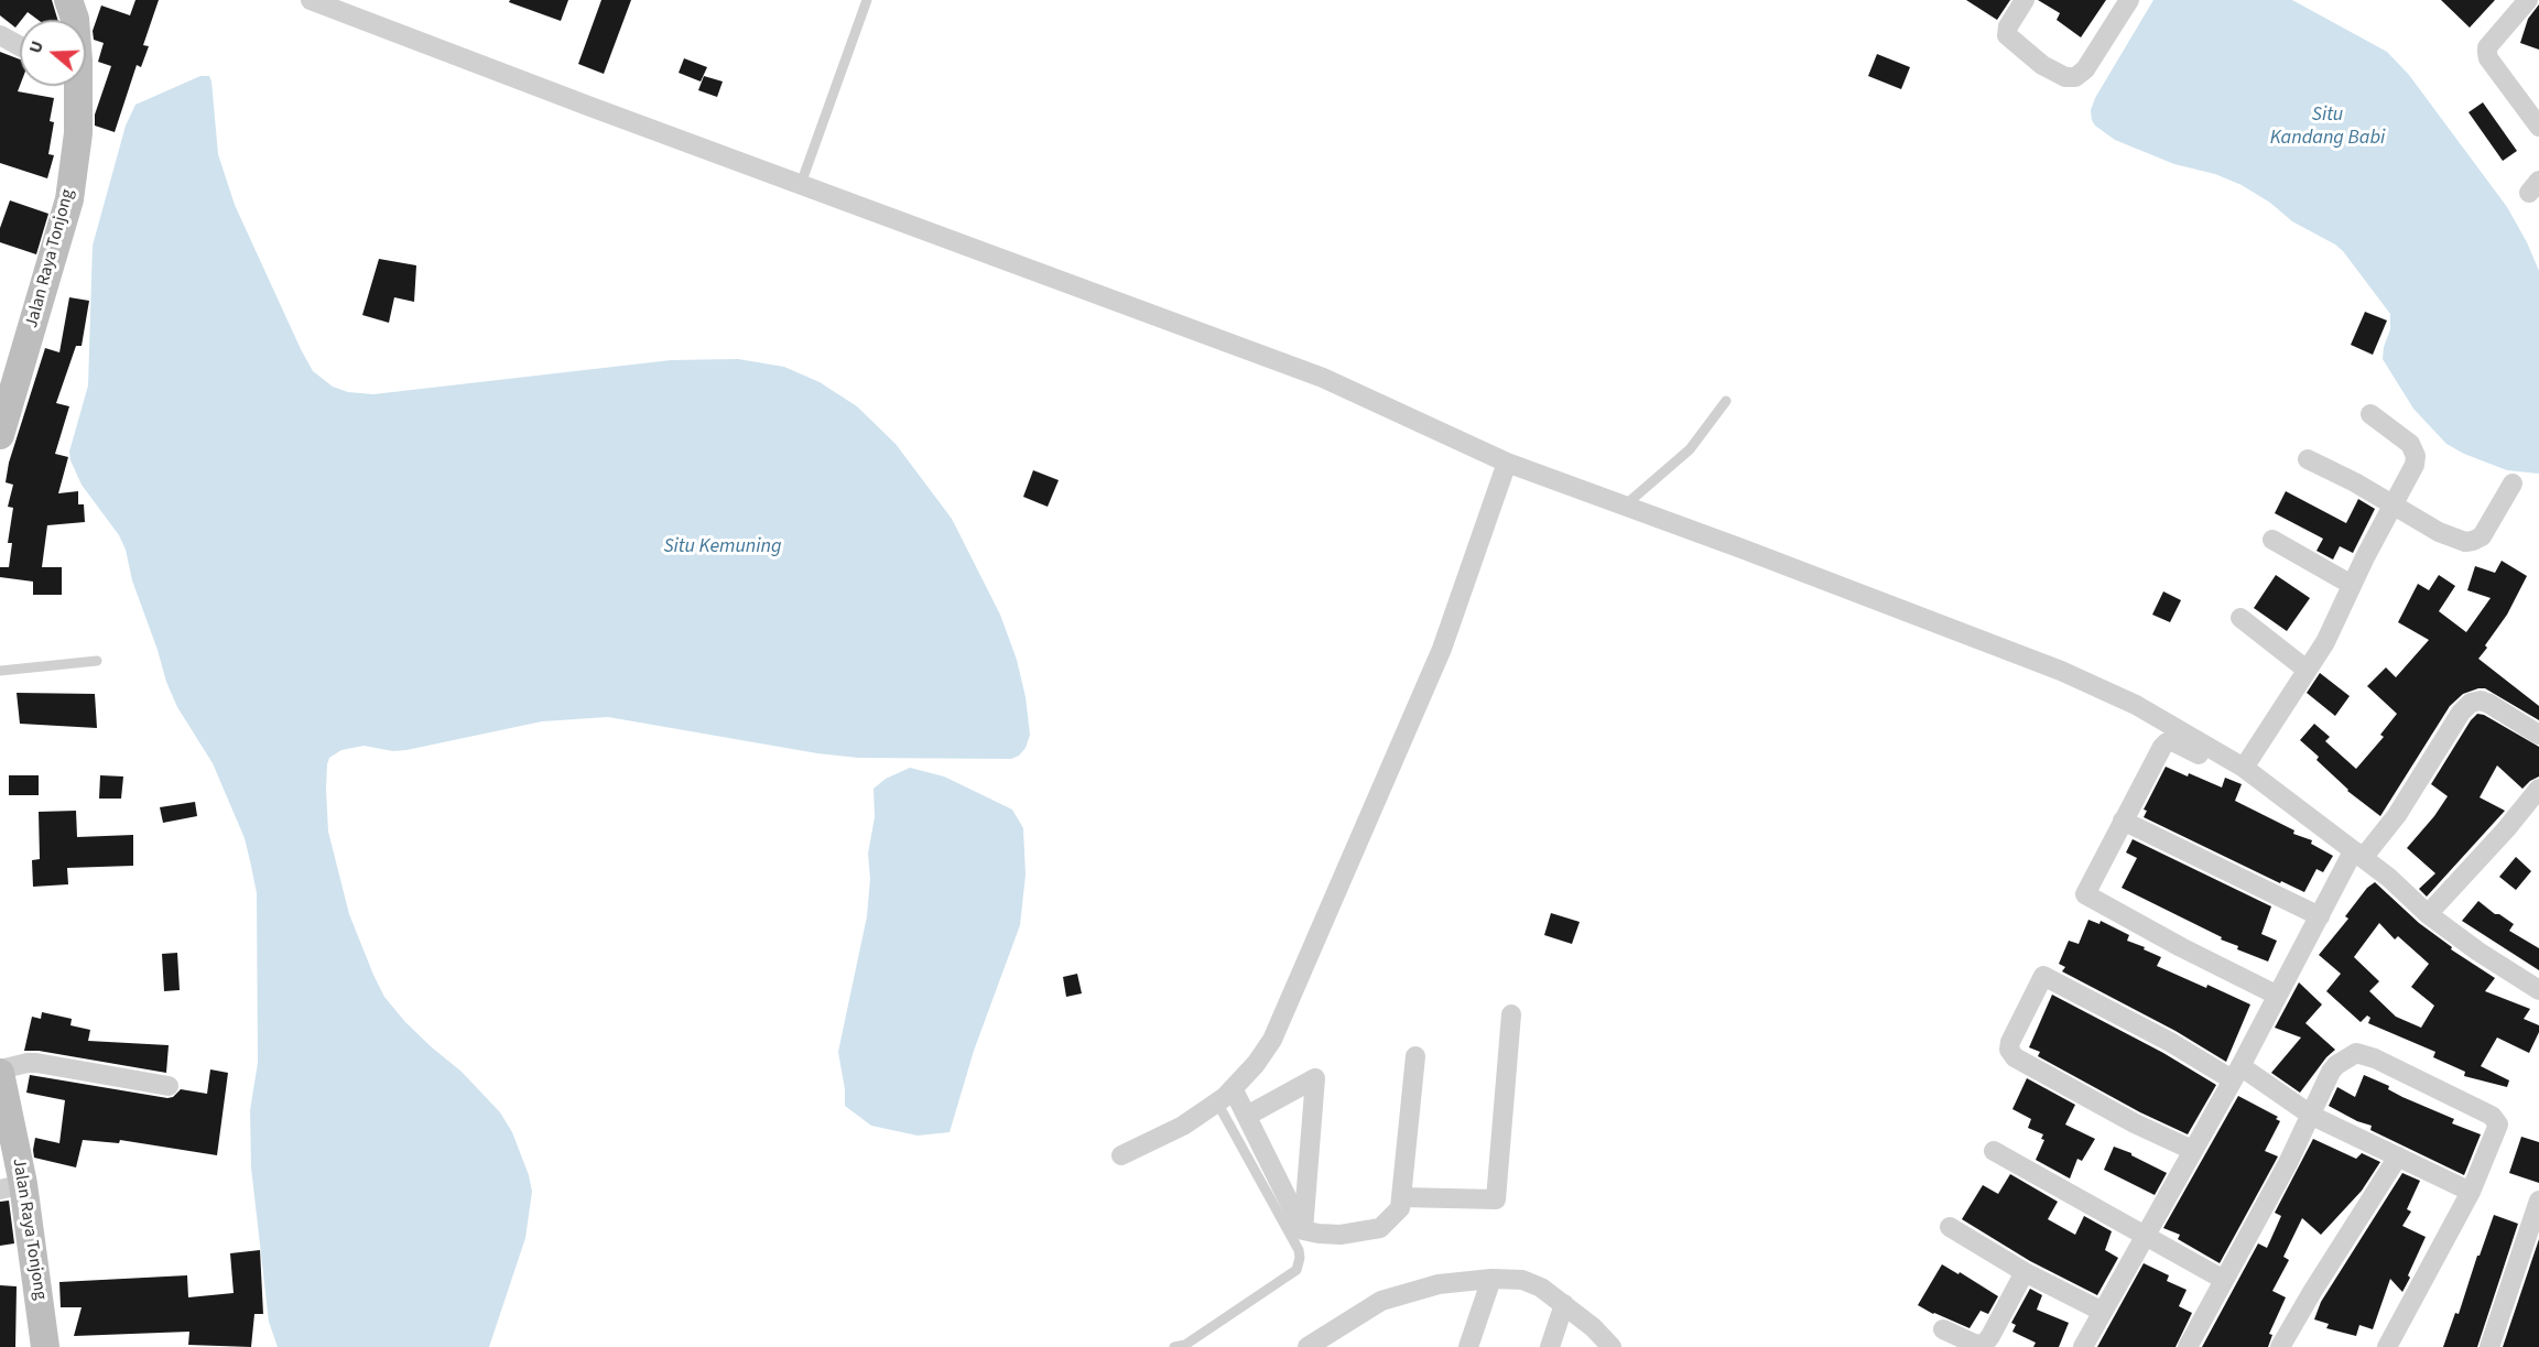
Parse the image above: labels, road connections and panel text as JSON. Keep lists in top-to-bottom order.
{
  "streets": {
    "main road": ["Jalan Raya Tonjong"]
  },
  "water": ["Situ Kandang Babi", "Situ Kemuning"],
  "north": "left"
}
